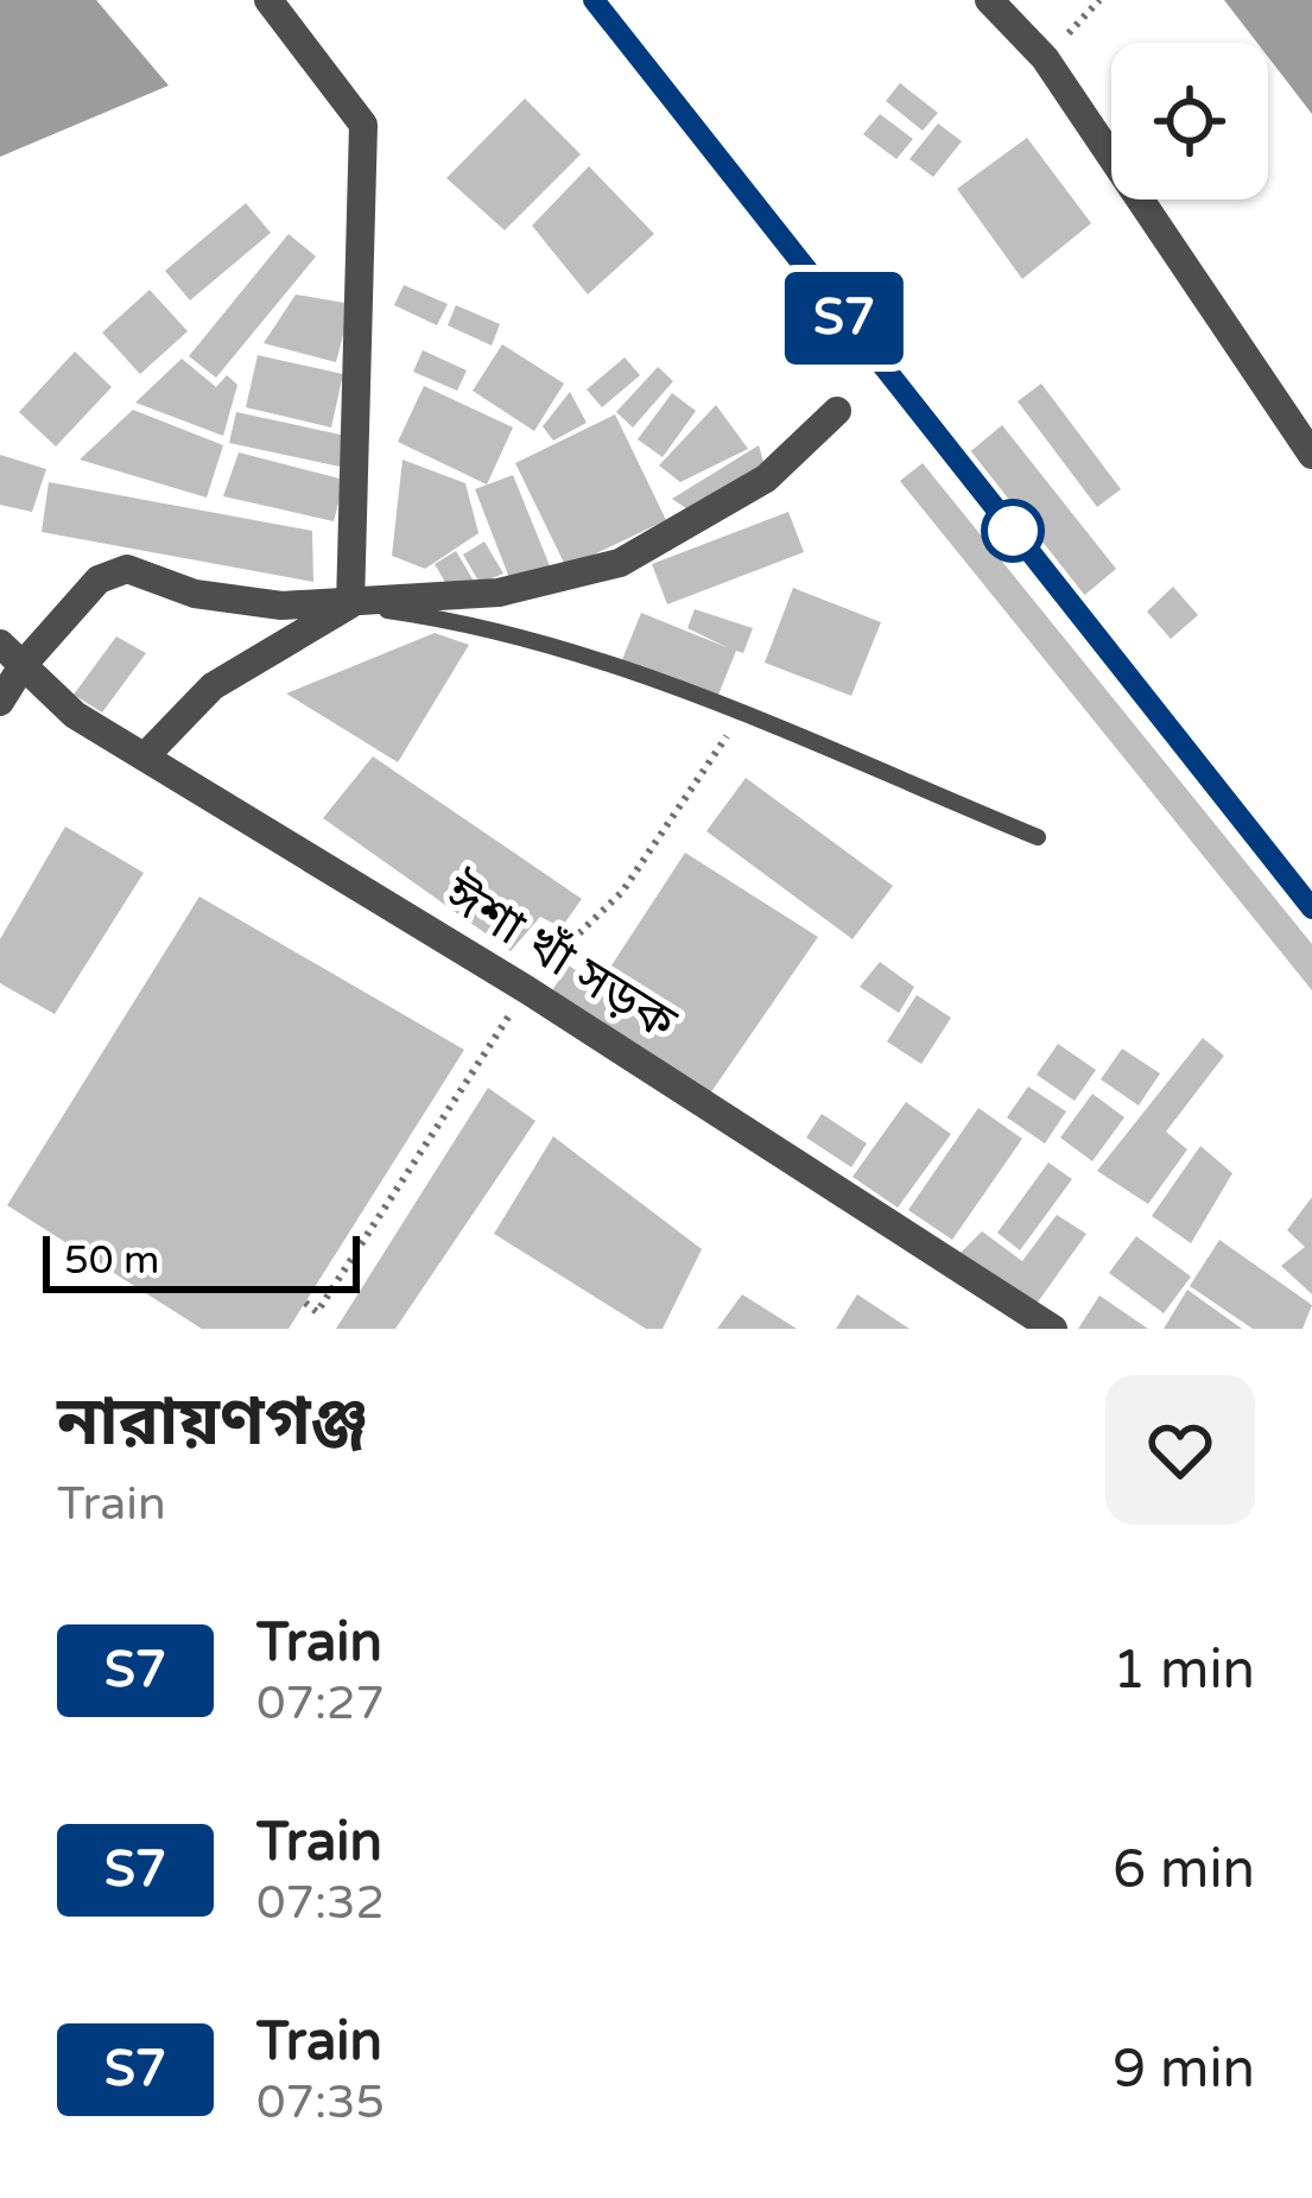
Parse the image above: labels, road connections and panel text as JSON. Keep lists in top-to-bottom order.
{
  "streets": {
    "street": ["ঈশা খাঁ সড়ক"]
  },
  "scale_bar": "50 m",
  "page": {
    "on_map": "S7",
    "scale": "50 m",
    "heading": ["নারায়ণগঞ্জ", "Train"],
    "list": [
      {
        "mark": "S7",
        "name": "Train",
        "note": "07:27",
        "value": "1 min"
      },
      {
        "mark": "S7",
        "name": "Train",
        "note": "07:32",
        "value": "6 min"
      },
      {
        "mark": "S7",
        "name": "Train",
        "note": "07:35",
        "value": "9 min"
      }
    ]
  }
}
